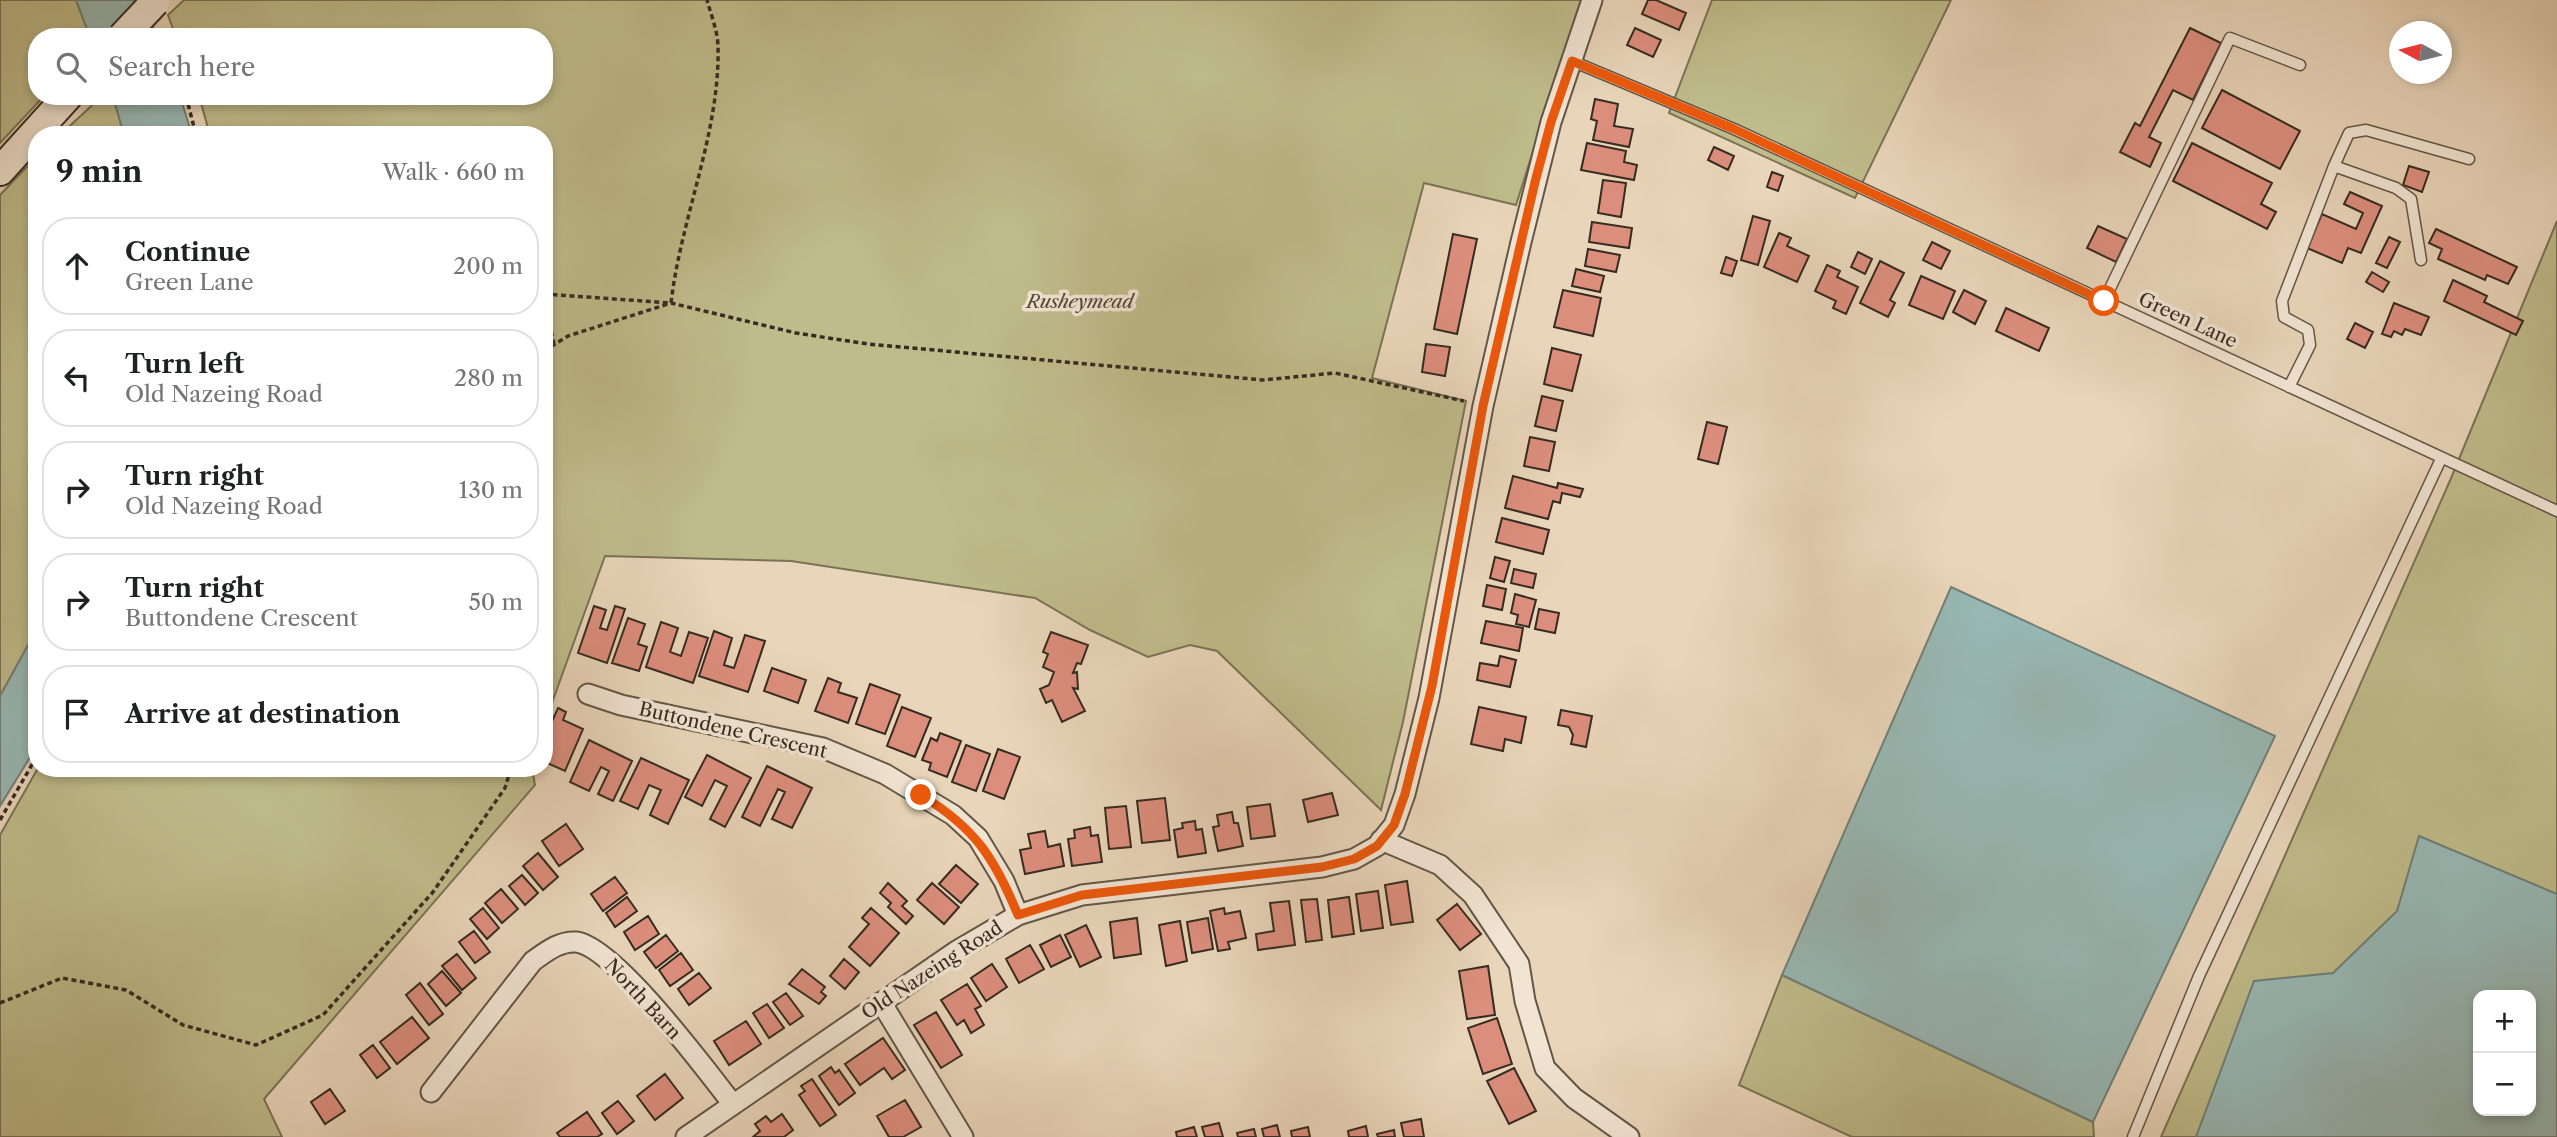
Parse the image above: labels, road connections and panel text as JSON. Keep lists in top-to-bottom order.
{
  "streets": {
    "street": ["Buttondene Crescent", "Old Nazeing Road", "North Barn"],
    "lane": ["Green Lane"]
  },
  "crossings": [
    ["Green Lane", "Old Nazeing Road"],
    ["Buttondene Crescent", "Old Nazeing Road"],
    ["Old Nazeing Road", "North Barn"]
  ],
  "parks": ["Rusheymead"],
  "north": "left",
  "page": {
    "search": "Search here",
    "heading": ["9 min", "Walk · 660 m"],
    "list": [
      ["Continue", "Green Lane", "200 m"],
      ["Turn left", "Old Nazeing Road", "280 m"],
      ["Turn right", "Old Nazeing Road", "130 m"],
      ["Turn right", "Buttondene Crescent", "50 m"],
      "Arrive at destination"
    ],
    "map_buttons": ["+", "−"]
  }
}
